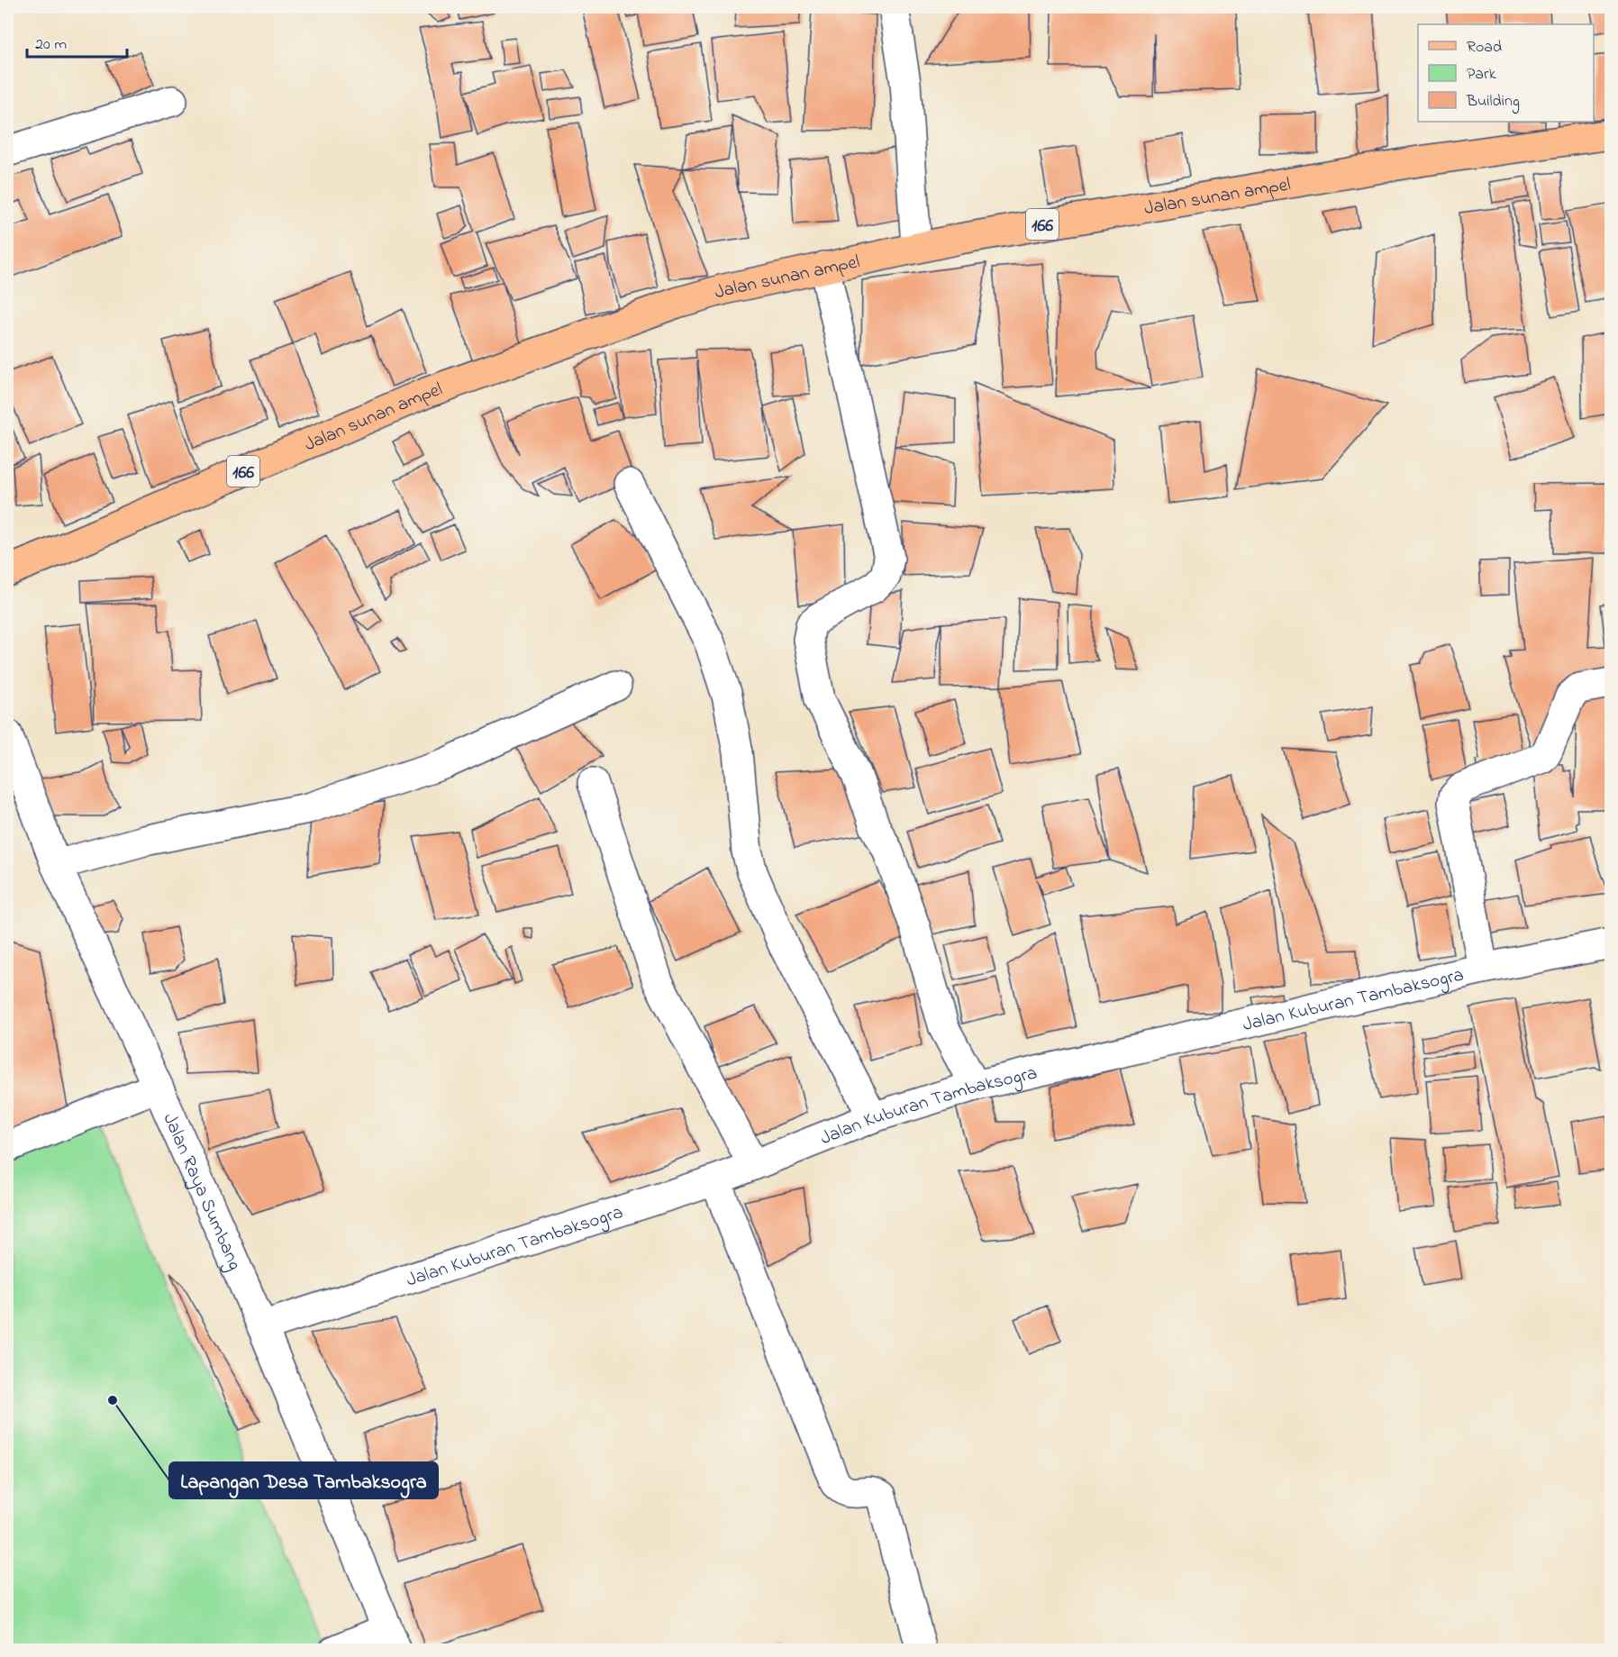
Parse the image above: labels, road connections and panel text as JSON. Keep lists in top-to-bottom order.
{
  "streets": {
    "main road": ["Jalan sunan ampel", "166"],
    "street": ["Jalan Kuburan Tambaksogra", "Jalan Raya Sumbang"]
  },
  "crossings": [
    ["Jalan Kuburan Tambaksogra", "Jalan Raya Sumbang"]
  ],
  "places": ["Lapangan Desa Tambaksogra"],
  "legend": ["Road", "Park", "Building"],
  "scale_bar": "20 m"
}
